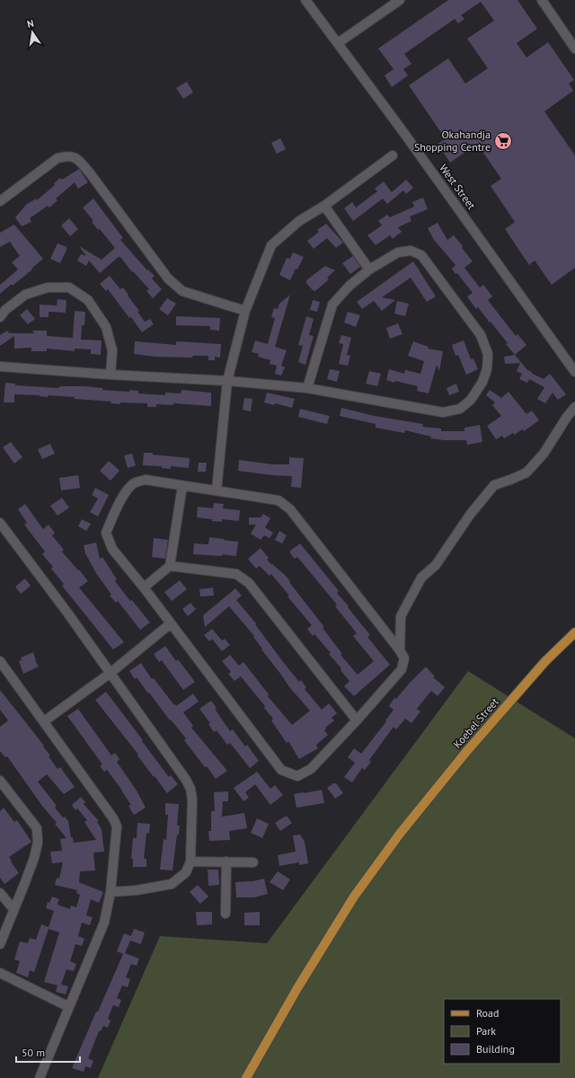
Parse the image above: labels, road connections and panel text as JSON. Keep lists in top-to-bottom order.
{
  "streets": {
    "main road": ["Koebel Street"],
    "street": ["West Street"]
  },
  "places": {
    "supermarket": ["Okahandja Shopping Centre"]
  },
  "legend": ["Road", "Park", "Building"],
  "scale_bar": "50 m",
  "north": "top"
}
